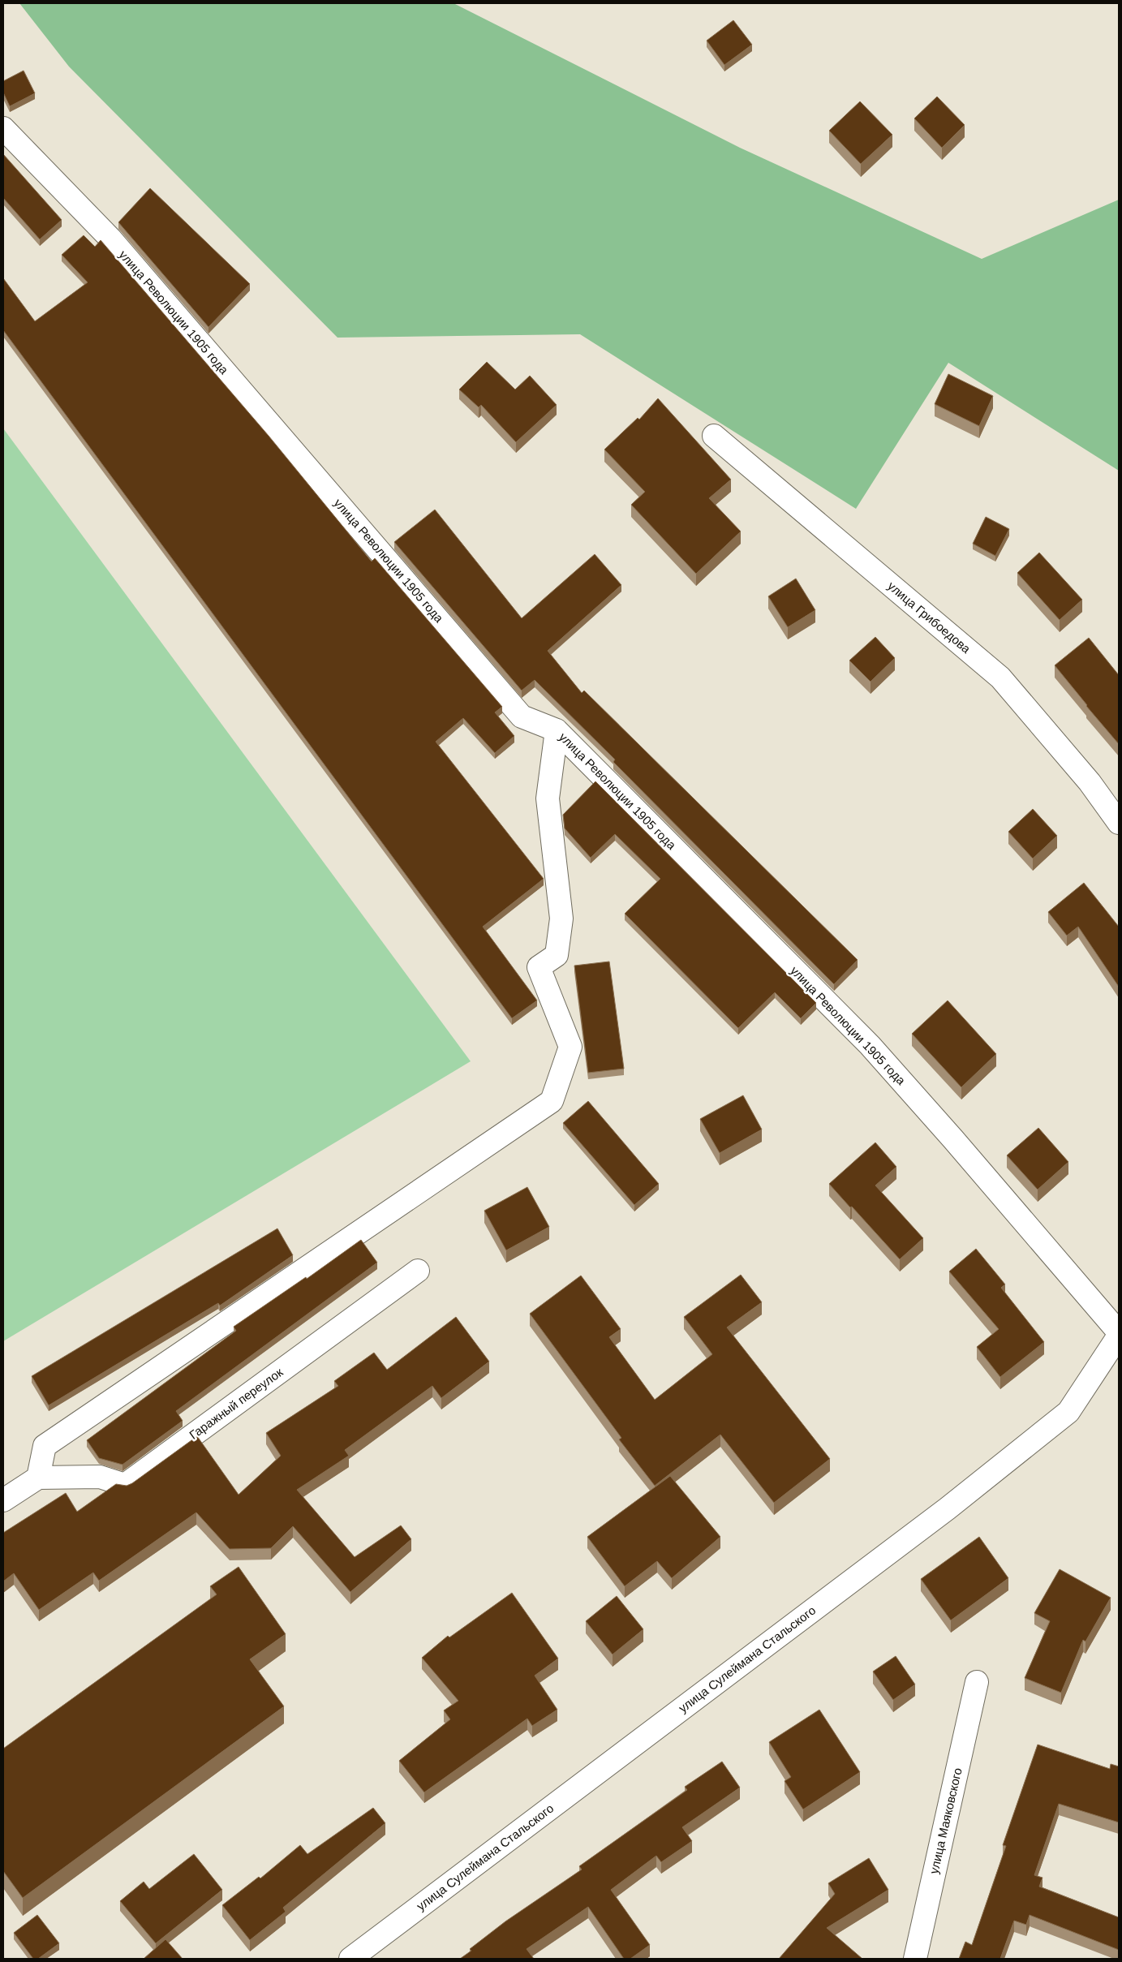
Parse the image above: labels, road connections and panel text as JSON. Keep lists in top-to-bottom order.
{
  "streets": {
    "street": [
      "улица Революции 1905 года",
      "улица Грибоедова",
      "Гаражный переулок",
      "улица Сулеймана Стальского",
      "улица Маяковского"
    ]
  },
  "crossings": [
    ["улица Революции 1905 года", "улица Сулеймана Стальского"]
  ]
}
